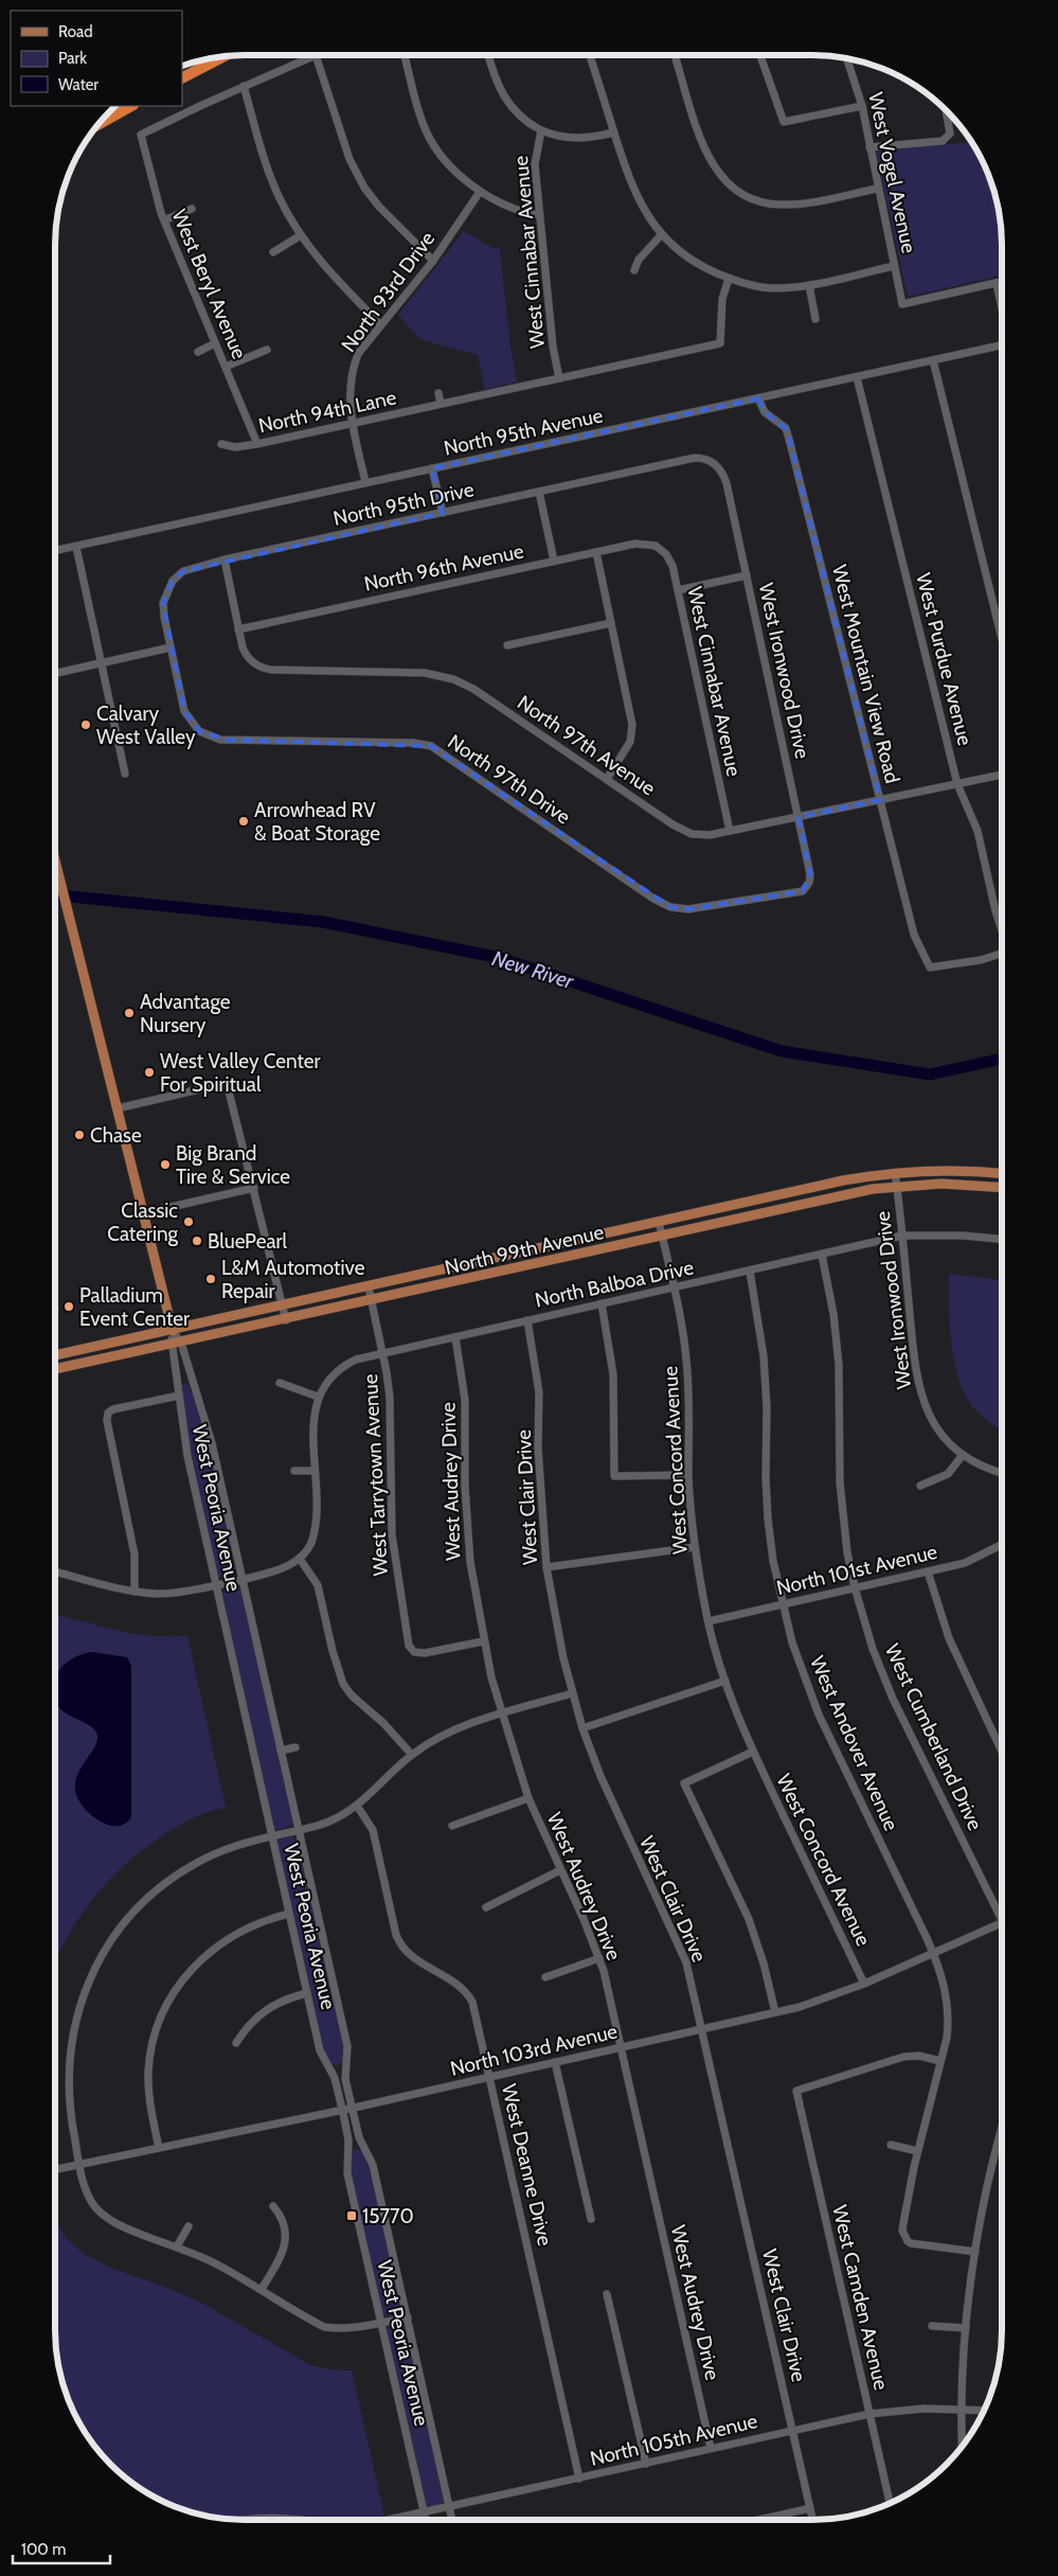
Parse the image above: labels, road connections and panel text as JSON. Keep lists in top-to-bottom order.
{
  "streets": {
    "main road": ["North 99th Avenue", "West Peoria Avenue"],
    "street": [
      "West Vogel Avenue",
      "West Cinnabar Avenue",
      "West Beryl Avenue",
      "North 93rd Drive",
      "North 94th Lane",
      "North 95th Avenue",
      "North 95th Drive",
      "North 96th Avenue",
      "West Purdue Avenue",
      "West Ironwood Drive",
      "West Mountain View Road",
      "North 97th Avenue",
      "North 97th Drive",
      "North Balboa Drive",
      "West Concord Avenue",
      "West Tarrytown Avenue",
      "West Audrey Drive",
      "West Clair Drive",
      "North 101st Avenue",
      "West Cumberland Drive",
      "West Andover Avenue",
      "North 103rd Avenue",
      "West Deanne Drive",
      "West Camden Avenue",
      "North 105th Avenue"
    ]
  },
  "crossings": [
    ["West Cinnabar Avenue", "North 94th Lane"],
    ["West Cinnabar Avenue", "North 96th Avenue"],
    ["West Cinnabar Avenue", "North 97th Avenue"],
    ["West Beryl Avenue", "North 94th Lane"],
    ["North 93rd Drive", "North 94th Lane"],
    ["North 93rd Drive", "North 95th Avenue"],
    ["North 95th Avenue", "West Purdue Avenue"],
    ["North 95th Avenue", "West Mountain View Road"],
    ["North 95th Drive", "West Ironwood Drive"],
    ["North 95th Drive", "North 97th Avenue"],
    ["North 95th Drive", "North 97th Drive"],
    ["North 96th Avenue", "North 97th Avenue"],
    ["West Purdue Avenue", "North 97th Avenue"],
    ["West Ironwood Drive", "North 97th Avenue"],
    ["West Ironwood Drive", "North 97th Drive"],
    ["West Ironwood Drive", "North 99th Avenue"],
    ["West Ironwood Drive", "North Balboa Drive"],
    ["West Mountain View Road", "North 97th Avenue"],
    ["North 99th Avenue", "West Concord Avenue"],
    ["North 99th Avenue", "West Tarrytown Avenue"],
    ["North 99th Avenue", "West Peoria Avenue"],
    ["North Balboa Drive", "West Concord Avenue"],
    ["North Balboa Drive", "West Tarrytown Avenue"],
    ["North Balboa Drive", "West Audrey Drive"],
    ["North Balboa Drive", "West Clair Drive"],
    ["North Balboa Drive", "West Cumberland Drive"],
    ["North Balboa Drive", "West Andover Avenue"],
    ["West Concord Avenue", "North 101st Avenue"],
    ["West Concord Avenue", "North 103rd Avenue"],
    ["West Tarrytown Avenue", "West Audrey Drive"],
    ["West Audrey Drive", "North 103rd Avenue"],
    ["West Audrey Drive", "North 105th Avenue"],
    ["West Clair Drive", "North 103rd Avenue"],
    ["West Clair Drive", "North 105th Avenue"],
    ["West Peoria Avenue", "North 103rd Avenue"],
    ["West Peoria Avenue", "North 105th Avenue"],
    ["North 101st Avenue", "West Cumberland Drive"],
    ["North 101st Avenue", "West Andover Avenue"],
    ["West Andover Avenue", "North 103rd Avenue"],
    ["West Andover Avenue", "West Camden Avenue"],
    ["North 103rd Avenue", "West Deanne Drive"],
    ["West Deanne Drive", "North 105th Avenue"],
    ["West Camden Avenue", "North 105th Avenue"]
  ],
  "water": ["New River"],
  "places": {
    "other": [
      "Calvary West Valley",
      "Arrowhead RV & Boat Storage",
      "Advantage Nursery",
      "West Valley Center For Spiritual",
      "Chase",
      "Big Brand Tire & Service",
      "Classic Catering",
      "BluePearl",
      "L&M Automotive Repair",
      "Palladium Event Center"
    ],
    "transit": ["15770"]
  },
  "legend": ["Road", "Park", "Water"],
  "scale_bar": "100 m"
}
